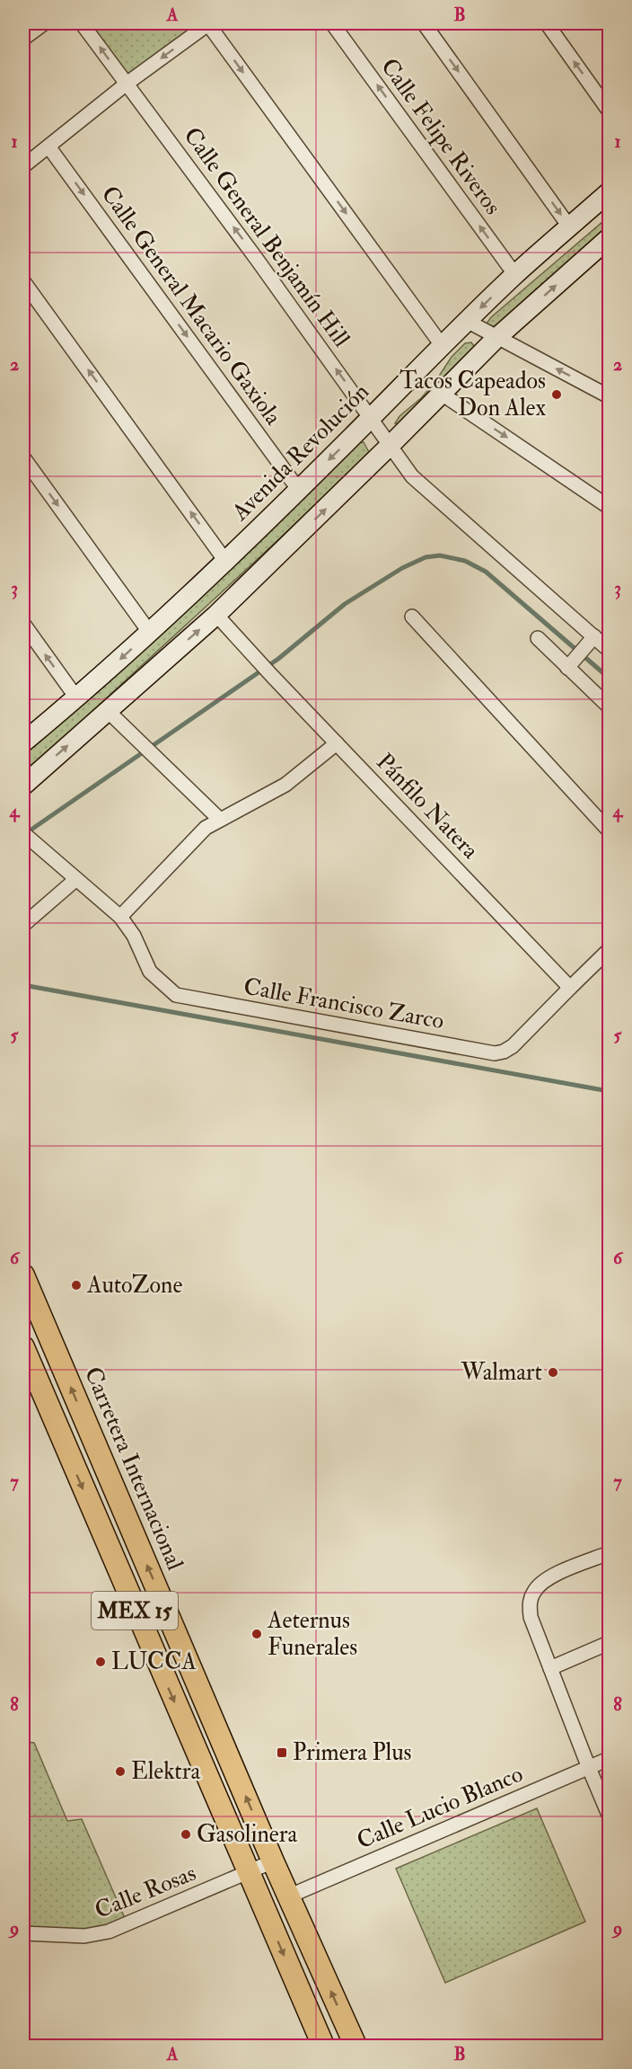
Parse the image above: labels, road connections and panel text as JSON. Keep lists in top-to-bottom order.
{
  "streets": {
    "main road": ["Carretera Internacional", "MEX 15"],
    "street": [
      "Calle Felipe Riveros",
      "Calle General Benjamín Hill",
      "Calle General Macario Gaxiola",
      "Avenida Revolución",
      "Pánfilo Natera",
      "Calle Francisco Zarco",
      "Calle Lucio Blanco",
      "Calle Rosas"
    ]
  },
  "crossings": [
    ["Calle Felipe Riveros", "Avenida Revolución"],
    ["Calle General Benjamín Hill", "Avenida Revolución"],
    ["Calle General Macario Gaxiola", "Avenida Revolución"],
    ["Pánfilo Natera", "Calle Francisco Zarco"],
    ["Carretera Internacional", "Calle Lucio Blanco"],
    ["MEX 15", "Calle Rosas"]
  ],
  "places": {
    "other": [
      "Tacos Capeados Don Alex",
      "AutoZone",
      "Walmart",
      "Aeternus Funerales",
      "LUCCA",
      "Elektra",
      "Gasolinera"
    ],
    "transit": ["Primera Plus"]
  },
  "grid": {
    "columns": ["A", "B"],
    "rows": [
      "1",
      "2",
      "3",
      "4",
      "5",
      "6",
      "7",
      "8",
      "9"
    ]
  }
}
